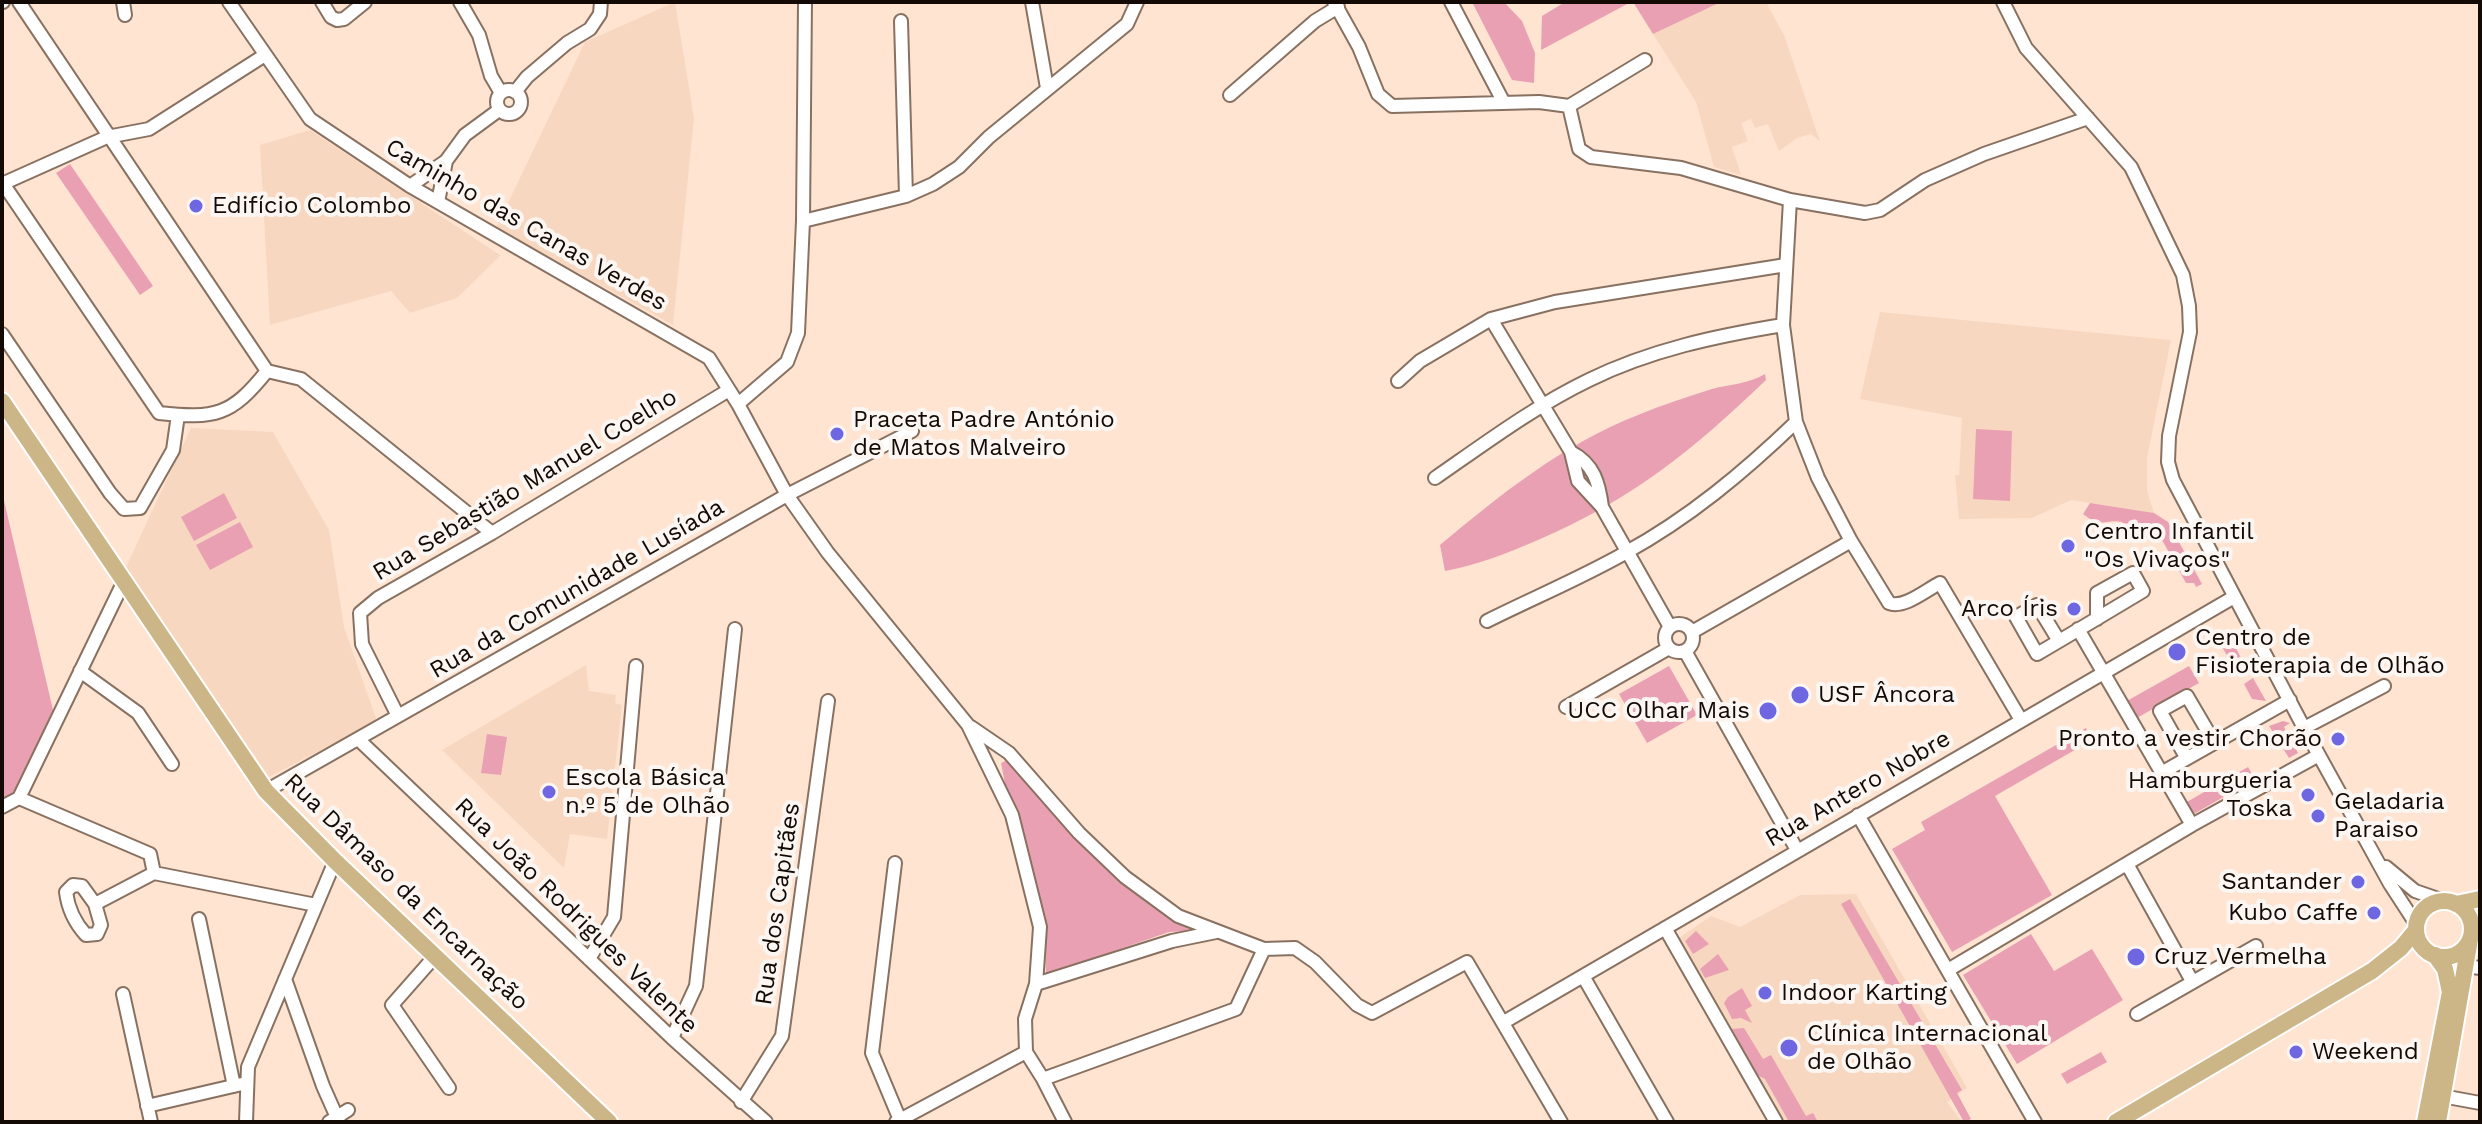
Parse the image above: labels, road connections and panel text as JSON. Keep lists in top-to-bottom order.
{
  "streets": {
    "main road": ["Rua Dâmaso da Encarnação"],
    "street": [
      "Caminho das Canas Verdes",
      "Rua Sebastião Manuel Coelho",
      "Rua da Comunidade Lusíada",
      "Rua Antero Nobre",
      "Rua dos Capitães",
      "Rua João Rodrigues Valente"
    ]
  },
  "crossings": [
    ["Caminho das Canas Verdes", "Rua Sebastião Manuel Coelho"],
    ["Caminho das Canas Verdes", "Rua da Comunidade Lusíada"],
    ["Rua Sebastião Manuel Coelho", "Rua da Comunidade Lusíada"],
    ["Rua da Comunidade Lusíada", "Rua Dâmaso da Encarnação"],
    ["Rua da Comunidade Lusíada", "Rua João Rodrigues Valente"],
    ["Rua dos Capitães", "Rua João Rodrigues Valente"]
  ],
  "places": [
    "Edifício Colombo",
    "Praceta Padre António de Matos Malveiro",
    "Centro Infantil \"Os Vivaços\"",
    "Arco Íris",
    "Centro de Fisioterapia de Olhão",
    "USF Âncora",
    "UCC Olhar Mais",
    "Pronto a vestir Chorão",
    "Escola Básica n.º 5 de Olhão",
    "Hamburgueria Toska",
    "Geladaria Paraiso",
    "Santander",
    "Kubo Caffe",
    "Cruz Vermelha",
    "Indoor Karting",
    "Clínica Internacional de Olhão",
    "Weekend"
  ]
}
